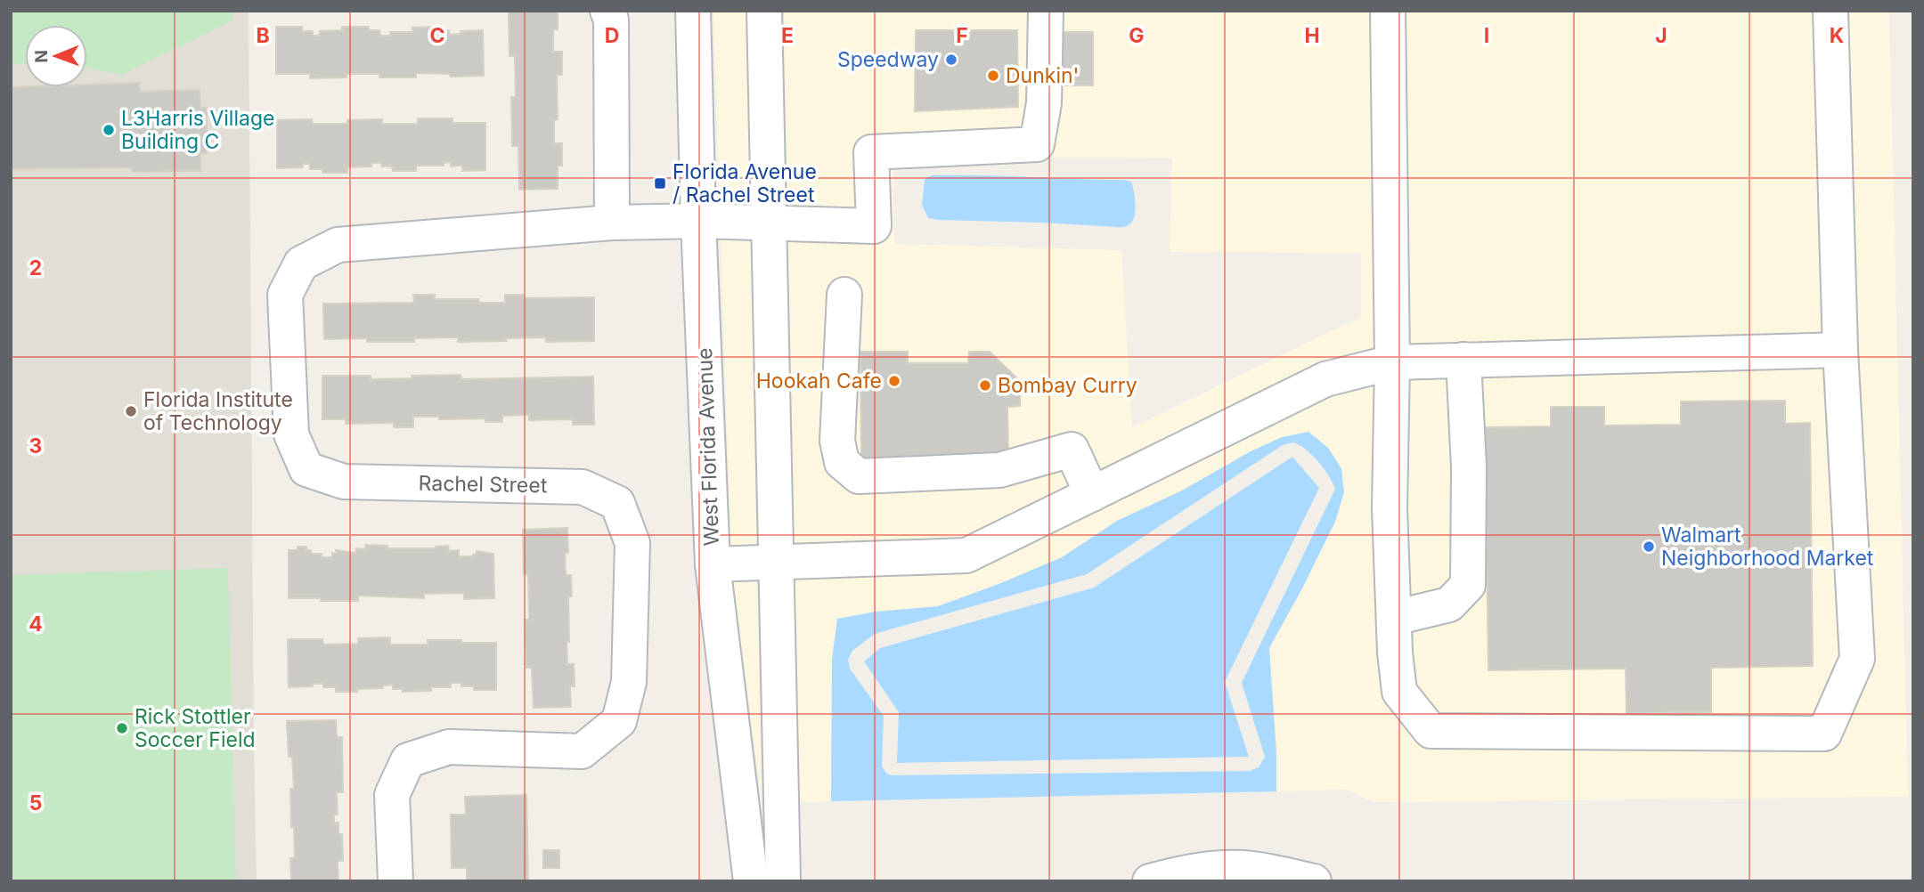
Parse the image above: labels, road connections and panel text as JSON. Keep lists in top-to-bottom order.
{
  "streets": {
    "street": ["West Florida Avenue", "Rachel Street"]
  },
  "crossings": [
    ["West Florida Avenue", "Rachel Street"]
  ],
  "places": {
    "other": [
      "Speedway",
      "Dunkin'",
      "L3Harris Village Building C",
      "Hookah Cafe",
      "Bombay Curry",
      "Florida Institute of Technology",
      "Walmart Neighborhood Market",
      "Rick Stottler Soccer Field"
    ],
    "transit": ["Florida Avenue / Rachel Street"]
  },
  "north": "left",
  "grid": {
    "columns": [
      "B",
      "C",
      "D",
      "E",
      "F",
      "G",
      "H",
      "I",
      "J",
      "K"
    ],
    "rows": [
      "2",
      "3",
      "4",
      "5"
    ]
  }
}
